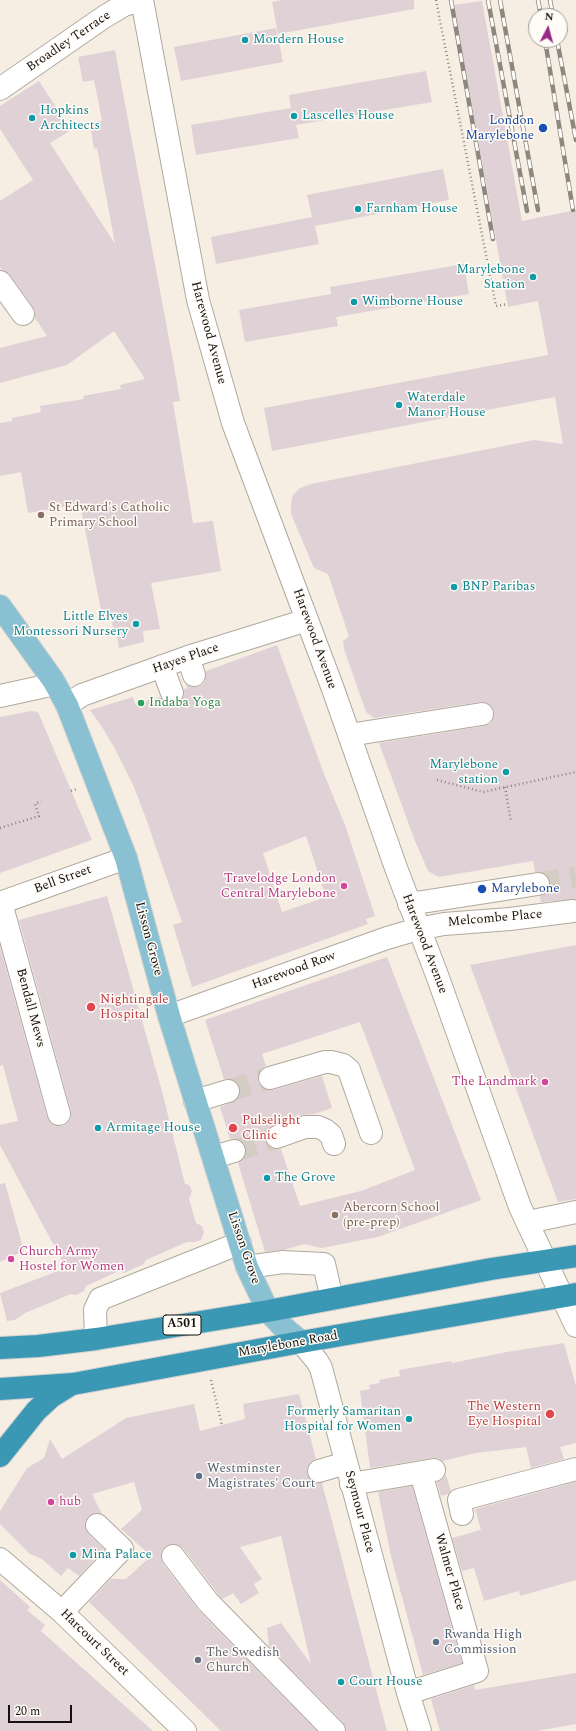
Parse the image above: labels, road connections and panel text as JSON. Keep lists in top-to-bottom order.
{
  "streets": {
    "highway": ["A501", "Marylebone Road"],
    "main road": ["Lisson Grove", "Seymour Place"],
    "street": [
      "Broadley Terrace",
      "Harewood Avenue",
      "Hayes Place",
      "Bell Street",
      "Melcombe Place",
      "Harewood Row",
      "Bendall Mews",
      "Walmer Place",
      "Harcourt Street"
    ]
  },
  "crossings": [
    ["Broadley Terrace", "Harewood Avenue"],
    ["Harewood Avenue", "Hayes Place"],
    ["Harewood Avenue", "Melcombe Place"],
    ["Harewood Avenue", "Harewood Row"],
    ["Harewood Avenue", "A501"],
    ["Harewood Avenue", "Marylebone Road"],
    ["Hayes Place", "Lisson Grove"],
    ["Bell Street", "Lisson Grove"],
    ["Bell Street", "Bendall Mews"],
    ["Melcombe Place", "Harewood Row"],
    ["Lisson Grove", "Harewood Row"],
    ["Lisson Grove", "A501"],
    ["Lisson Grove", "Seymour Place"],
    ["A501", "Seymour Place"],
    ["Marylebone Road", "Seymour Place"],
    ["Seymour Place", "Walmer Place"]
  ],
  "places": [
    "Mordern House",
    "Lascelles House",
    "Hopkins Architects",
    "London Marylebone",
    "Farnham House",
    "Marylebone Station",
    "Wimborne House",
    "Waterdale Manor House",
    "St Edward's Catholic Primary School",
    "BNP Paribas",
    "Little Elves Montessori Nursery",
    "Indaba Yoga",
    "Marylebone station",
    "Travelodge London Central Marylebone",
    "Marylebone",
    "Nightingale Hospital",
    "The Landmark",
    "Armitage House",
    "Pulselight Clinic",
    "The Grove",
    "Abercorn School (pre-prep)",
    "Church Army Hostel for Women",
    "The Western Eye Hospital",
    "Formerly Samaritan Hospital for Women",
    "Westminster Magistrates' Court",
    "hub",
    "Mina Palace",
    "Rwanda High Commission",
    "The Swedish Church",
    "Court House"
  ],
  "scale_bar": "20 m",
  "north": "top"
}
